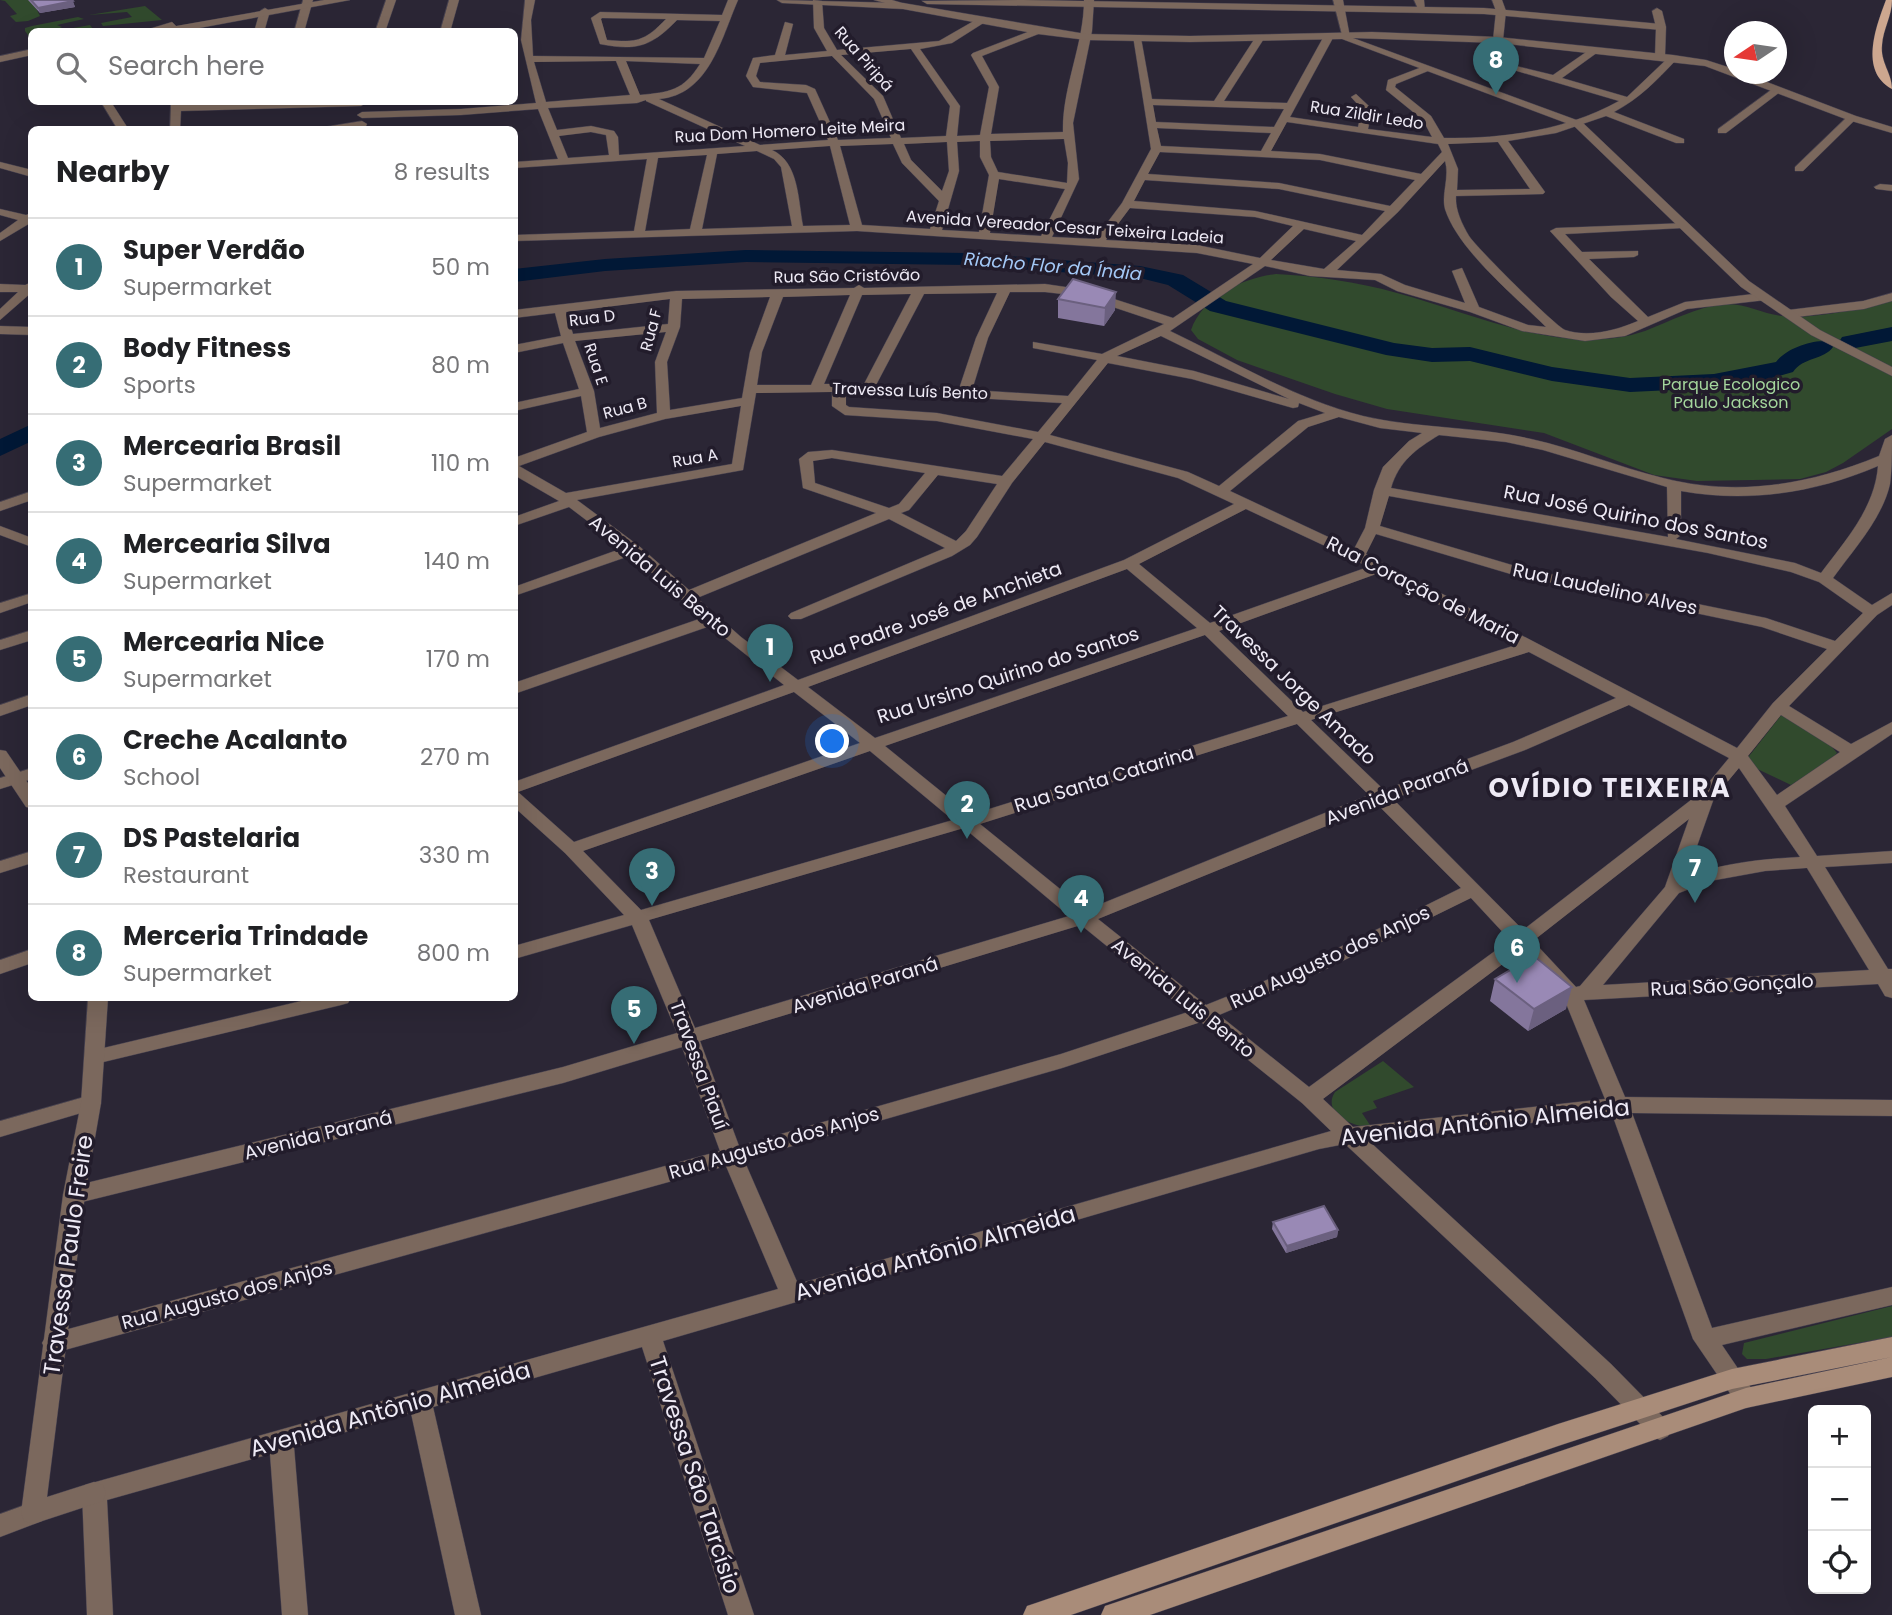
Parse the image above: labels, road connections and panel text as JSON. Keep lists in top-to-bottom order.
{
  "streets": {
    "street": [
      "Rua Piripá",
      "Rua Zildir Ledo",
      "Rua Dom Homero Leite Meira",
      "Avenida Vereador Cesar Teixeira Ladeia",
      "Rua São Cristóvão",
      "Rua D",
      "Rua F",
      "Rua E",
      "Travessa Luís Bento",
      "Rua B",
      "Rua A",
      "Rua José Quirino dos Santos",
      "Avenida Luis Bento",
      "Rua Laudelino Alves",
      "Rua Coração de Maria",
      "Rua Padre José de Anchieta",
      "Rua Ursino Quirino do Santos",
      "Travessa Jorge Amado",
      "Rua Santa Catarina",
      "Avenida Paraná",
      "Rua Augusto dos Anjos",
      "Rua São Gonçalo",
      "Travessa Piauí",
      "Avenida Antônio Almeida",
      "Travessa Paulo Freire",
      "Travessa São Tarcísio"
    ]
  },
  "crossings": [
    ["Rua Piripá", "Rua Dom Homero Leite Meira"],
    ["Rua São Cristóvão", "Rua F"],
    ["Rua São Cristóvão", "Rua E"],
    ["Rua São Cristóvão", "Rua A"],
    ["Rua D", "Rua F"],
    ["Rua D", "Rua E"],
    ["Rua F", "Rua B"],
    ["Rua E", "Rua B"],
    ["Travessa Luís Bento", "Rua B"],
    ["Travessa Luís Bento", "Rua A"],
    ["Travessa Luís Bento", "Rua Coração de Maria"],
    ["Rua B", "Rua A"],
    ["Rua A", "Avenida Luis Bento"],
    ["Avenida Luis Bento", "Rua Padre José de Anchieta"],
    ["Avenida Luis Bento", "Rua Ursino Quirino do Santos"],
    ["Avenida Luis Bento", "Rua Santa Catarina"],
    ["Avenida Luis Bento", "Avenida Paraná"],
    ["Avenida Luis Bento", "Rua Augusto dos Anjos"],
    ["Avenida Luis Bento", "Avenida Antônio Almeida"],
    ["Rua Coração de Maria", "Rua Padre José de Anchieta"],
    ["Rua Coração de Maria", "Rua Ursino Quirino do Santos"],
    ["Rua Coração de Maria", "Rua Santa Catarina"],
    ["Rua Coração de Maria", "Avenida Paraná"],
    ["Rua Coração de Maria", "Rua São Gonçalo"],
    ["Rua Padre José de Anchieta", "Travessa Jorge Amado"],
    ["Rua Ursino Quirino do Santos", "Travessa Jorge Amado"],
    ["Rua Ursino Quirino do Santos", "Travessa Piauí"],
    ["Travessa Jorge Amado", "Rua Santa Catarina"],
    ["Travessa Jorge Amado", "Avenida Paraná"],
    ["Travessa Jorge Amado", "Rua Augusto dos Anjos"],
    ["Travessa Jorge Amado", "Rua São Gonçalo"],
    ["Rua Santa Catarina", "Travessa Piauí"],
    ["Avenida Paraná", "Travessa Piauí"],
    ["Avenida Paraná", "Travessa Paulo Freire"],
    ["Rua Augusto dos Anjos", "Travessa Piauí"],
    ["Rua Augusto dos Anjos", "Travessa Paulo Freire"],
    ["Travessa Piauí", "Avenida Antônio Almeida"],
    ["Avenida Antônio Almeida", "Travessa Paulo Freire"],
    ["Avenida Antônio Almeida", "Travessa São Tarcísio"]
  ],
  "districts": ["OVÍDIO TEIXEIRA"],
  "water": ["Riacho Flor da Índia"],
  "parks": ["Parque Ecologico Paulo Jackson"],
  "north": "left",
  "page": {
    "search": "Search here",
    "pins": [
      "8",
      "1",
      "2",
      "7",
      "3",
      "4",
      "6",
      "5"
    ],
    "heading": ["Nearby", "8 results"],
    "list": [
      {
        "mark": "1",
        "name": "Super Verdão",
        "note": "Supermarket",
        "value": "50 m"
      },
      {
        "mark": "2",
        "name": "Body Fitness",
        "note": "Sports",
        "value": "80 m"
      },
      {
        "mark": "3",
        "name": "Mercearia Brasil",
        "note": "Supermarket",
        "value": "110 m"
      },
      {
        "mark": "4",
        "name": "Mercearia Silva",
        "note": "Supermarket",
        "value": "140 m"
      },
      {
        "mark": "5",
        "name": "Mercearia Nice",
        "note": "Supermarket",
        "value": "170 m"
      },
      {
        "mark": "6",
        "name": "Creche Acalanto",
        "note": "School",
        "value": "270 m"
      },
      {
        "mark": "7",
        "name": "DS Pastelaria",
        "note": "Restaurant",
        "value": "330 m"
      },
      {
        "mark": "8",
        "name": "Merceria Trindade",
        "note": "Supermarket",
        "value": "800 m"
      }
    ],
    "map_buttons": ["+", "−"]
  }
}
